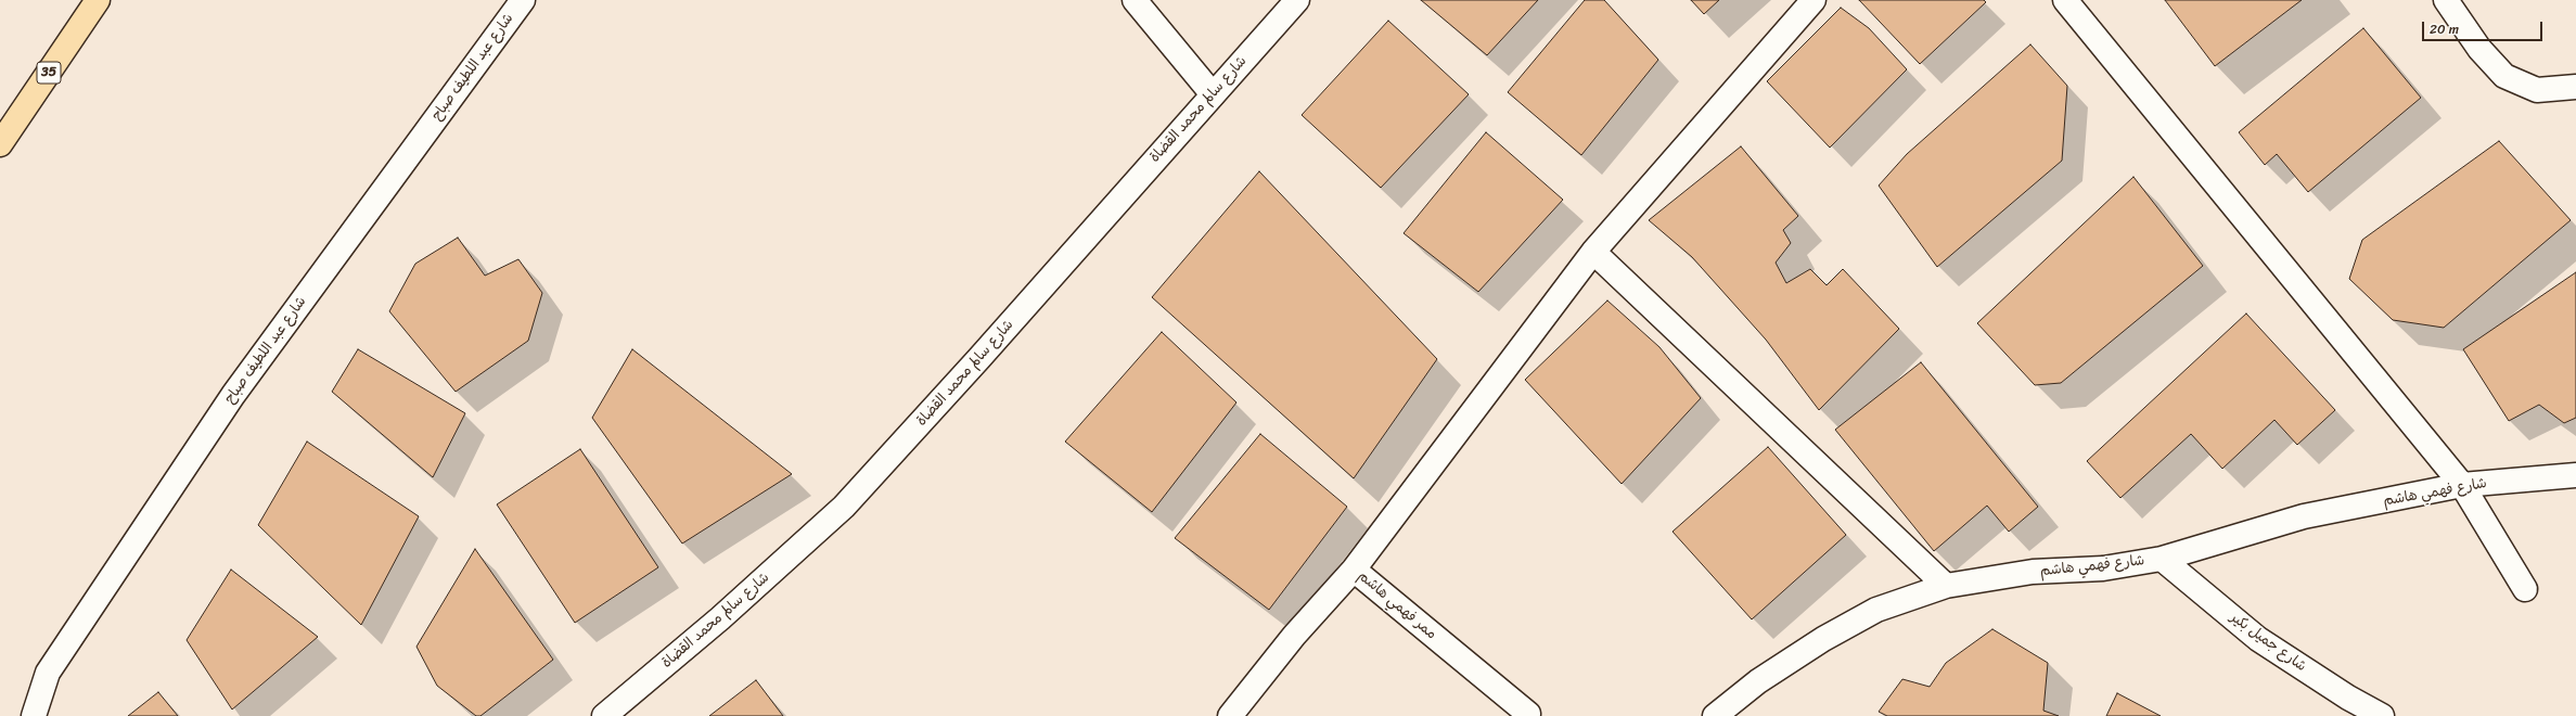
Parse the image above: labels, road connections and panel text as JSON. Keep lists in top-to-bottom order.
{
  "streets": {
    "highway": ["35"],
    "street": [
      "شارع عبد اللطيف صباح",
      "شارع سالم محمد القضاة",
      "شارع فهمي هاشم",
      "ممر فهمي هاشم",
      "شارع جميل بكير"
    ]
  },
  "crossings": [
    ["شارع فهمي هاشم", "شارع جميل بكير"]
  ],
  "scale_bar": "20 m"
}
